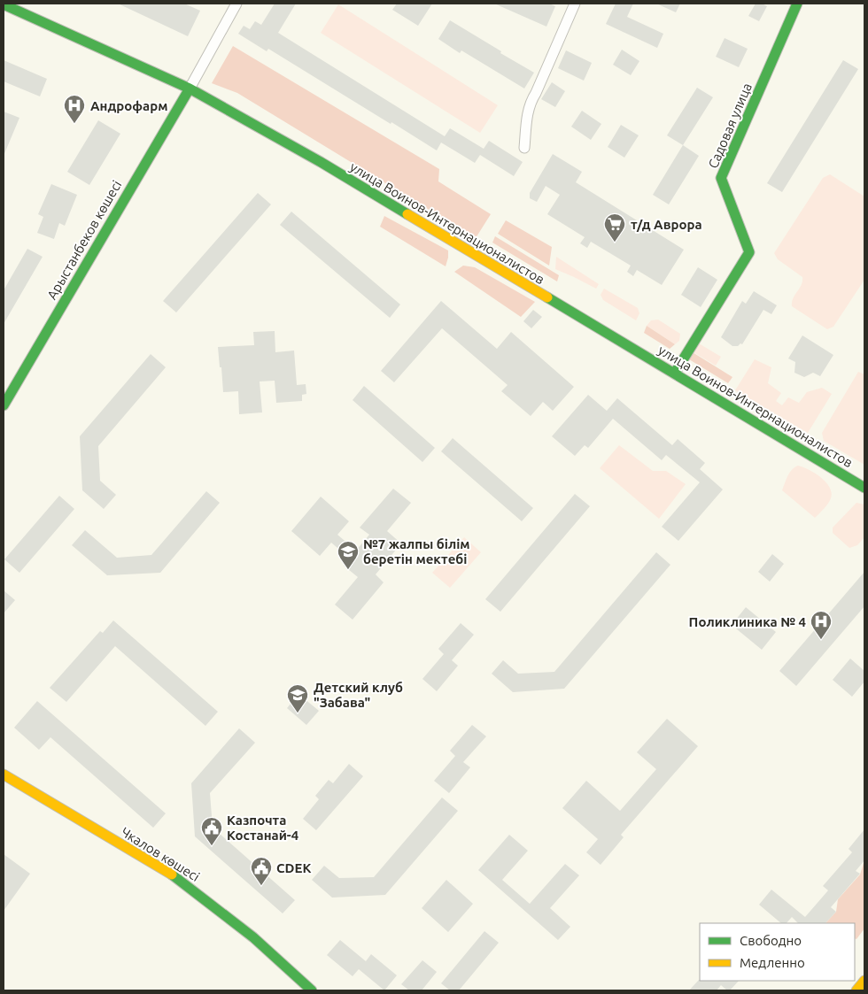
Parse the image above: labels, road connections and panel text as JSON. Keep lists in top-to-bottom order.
{
  "streets": {
    "street": [
      "Садовая улица",
      "улица Воинов-Интернационалистов",
      "Арыстанбеков көшесі",
      "Чкалов көшесі"
    ]
  },
  "crossings": [
    ["Садовая улица", "улица Воинов-Интернационалистов"],
    ["улица Воинов-Интернационалистов", "Арыстанбеков көшесі"]
  ],
  "places": {
    "hospital": ["Андрофарм", "Поликлиника № 4"],
    "supermarket": ["т/д Аврора"],
    "school or university": ["№7 жалпы білім беретін мектебі", "Детский клуб \"Забава\""],
    "public building": ["Казпочта Костанай-4", "CDEK"]
  },
  "legend": ["Свободно", "Медленно"]
}
